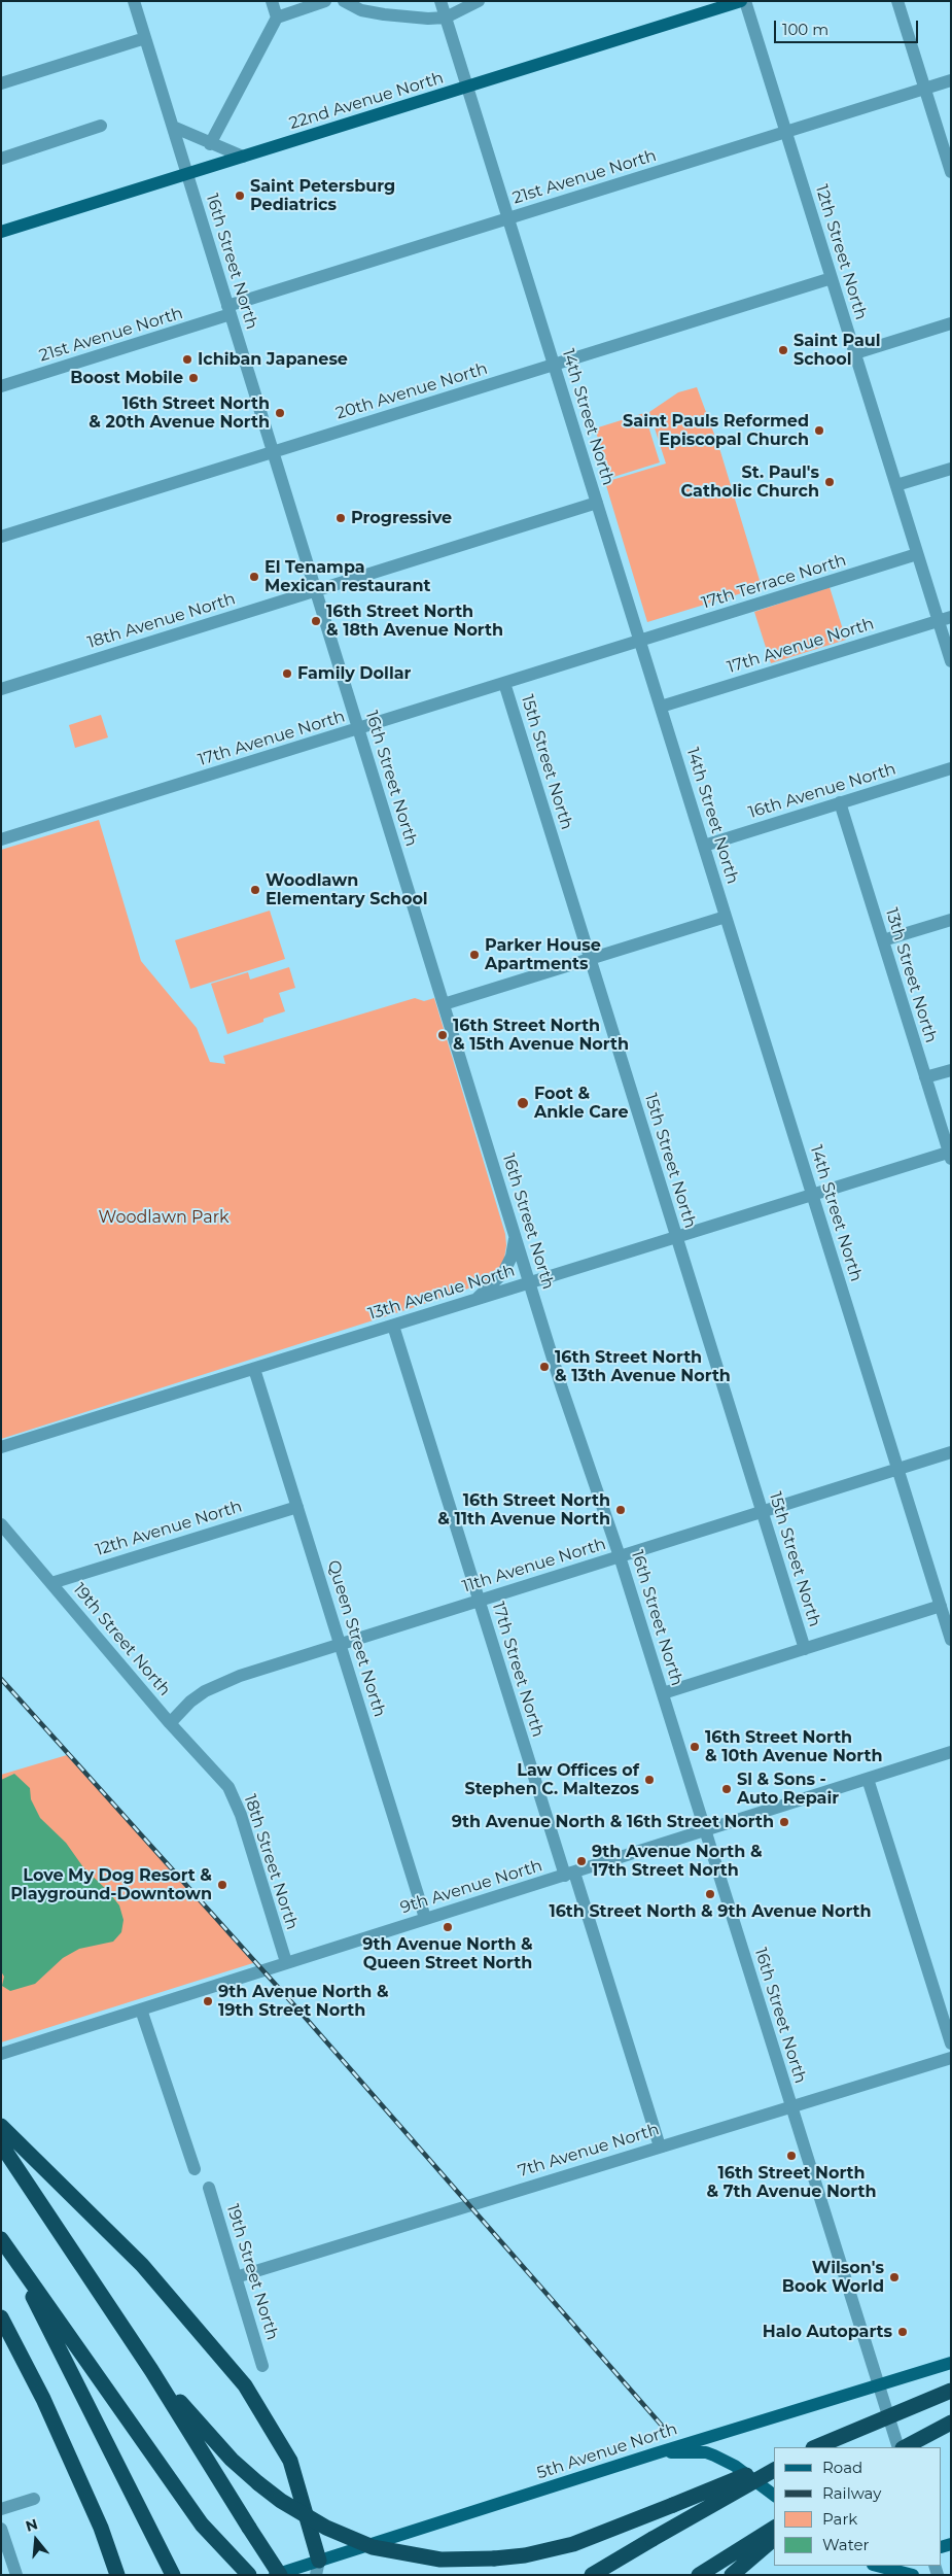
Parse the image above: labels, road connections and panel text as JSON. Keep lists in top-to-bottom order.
{
  "streets": {
    "main road": ["22nd Avenue North", "5th Avenue North"],
    "street": [
      "21st Avenue North",
      "12th Street North",
      "16th Street North",
      "20th Avenue North",
      "14th Street North",
      "17th Terrace North",
      "18th Avenue North",
      "17th Avenue North",
      "15th Street North",
      "16th Avenue North",
      "13th Street North",
      "13th Avenue North",
      "12th Avenue North",
      "11th Avenue North",
      "Queen Street North",
      "19th Street North",
      "17th Street North",
      "18th Street North",
      "9th Avenue North",
      "7th Avenue North"
    ]
  },
  "crossings": [
    ["22nd Avenue North", "16th Street North"],
    ["22nd Avenue North", "14th Street North"],
    ["21st Avenue North", "12th Street North"],
    ["21st Avenue North", "16th Street North"],
    ["21st Avenue North", "14th Street North"],
    ["12th Street North", "20th Avenue North"],
    ["12th Street North", "17th Terrace North"],
    ["12th Street North", "17th Avenue North"],
    ["16th Street North", "20th Avenue North"],
    ["16th Street North", "18th Avenue North"],
    ["16th Street North", "17th Avenue North"],
    ["16th Street North", "13th Avenue North"],
    ["16th Street North", "11th Avenue North"],
    ["16th Street North", "9th Avenue North"],
    ["16th Street North", "7th Avenue North"],
    ["16th Street North", "5th Avenue North"],
    ["20th Avenue North", "14th Street North"],
    ["14th Street North", "17th Terrace North"],
    ["14th Street North", "18th Avenue North"],
    ["14th Street North", "17th Avenue North"],
    ["14th Street North", "16th Avenue North"],
    ["14th Street North", "13th Avenue North"],
    ["14th Street North", "11th Avenue North"],
    ["17th Terrace North", "17th Avenue North"],
    ["17th Avenue North", "15th Street North"],
    ["15th Street North", "13th Avenue North"],
    ["15th Street North", "11th Avenue North"],
    ["16th Avenue North", "13th Street North"],
    ["13th Street North", "13th Avenue North"],
    ["13th Avenue North", "Queen Street North"],
    ["13th Avenue North", "17th Street North"],
    ["12th Avenue North", "Queen Street North"],
    ["12th Avenue North", "19th Street North"],
    ["11th Avenue North", "Queen Street North"],
    ["11th Avenue North", "19th Street North"],
    ["11th Avenue North", "17th Street North"],
    ["Queen Street North", "9th Avenue North"],
    ["19th Street North", "18th Street North"],
    ["19th Street North", "7th Avenue North"],
    ["17th Street North", "9th Avenue North"],
    ["17th Street North", "7th Avenue North"],
    ["18th Street North", "9th Avenue North"]
  ],
  "parks": ["Woodlawn Park"],
  "places": [
    "Saint Petersburg Pediatrics",
    "Saint Paul School",
    "Ichiban Japanese",
    "Boost Mobile",
    "16th Street North & 20th Avenue North",
    "Saint Pauls Reformed Episcopal Church",
    "St. Paul's Catholic Church",
    "Progressive",
    "El Tenampa Mexican restaurant",
    "16th Street North & 18th Avenue North",
    "Family Dollar",
    "Woodlawn Elementary School",
    "Parker House Apartments",
    "16th Street North & 15th Avenue North",
    "Foot & Ankle Care",
    "16th Street North & 13th Avenue North",
    "16th Street North & 11th Avenue North",
    "16th Street North & 10th Avenue North",
    "Law Offices of Stephen C. Maltezos",
    "Sl & Sons - Auto Repair",
    "9th Avenue North & 16th Street North",
    "9th Avenue North & 17th Street North",
    "Love My Dog Resort & Playground-Downtown",
    "16th Street North & 9th Avenue North",
    "9th Avenue North & Queen Street North",
    "9th Avenue North & 19th Street North",
    "16th Street North & 7th Avenue North",
    "Wilson's Book World",
    "Halo Autoparts"
  ],
  "legend": [
    "Road",
    "Railway",
    "Park",
    "Water"
  ],
  "scale_bar": "100 m",
  "north": "top"
}
